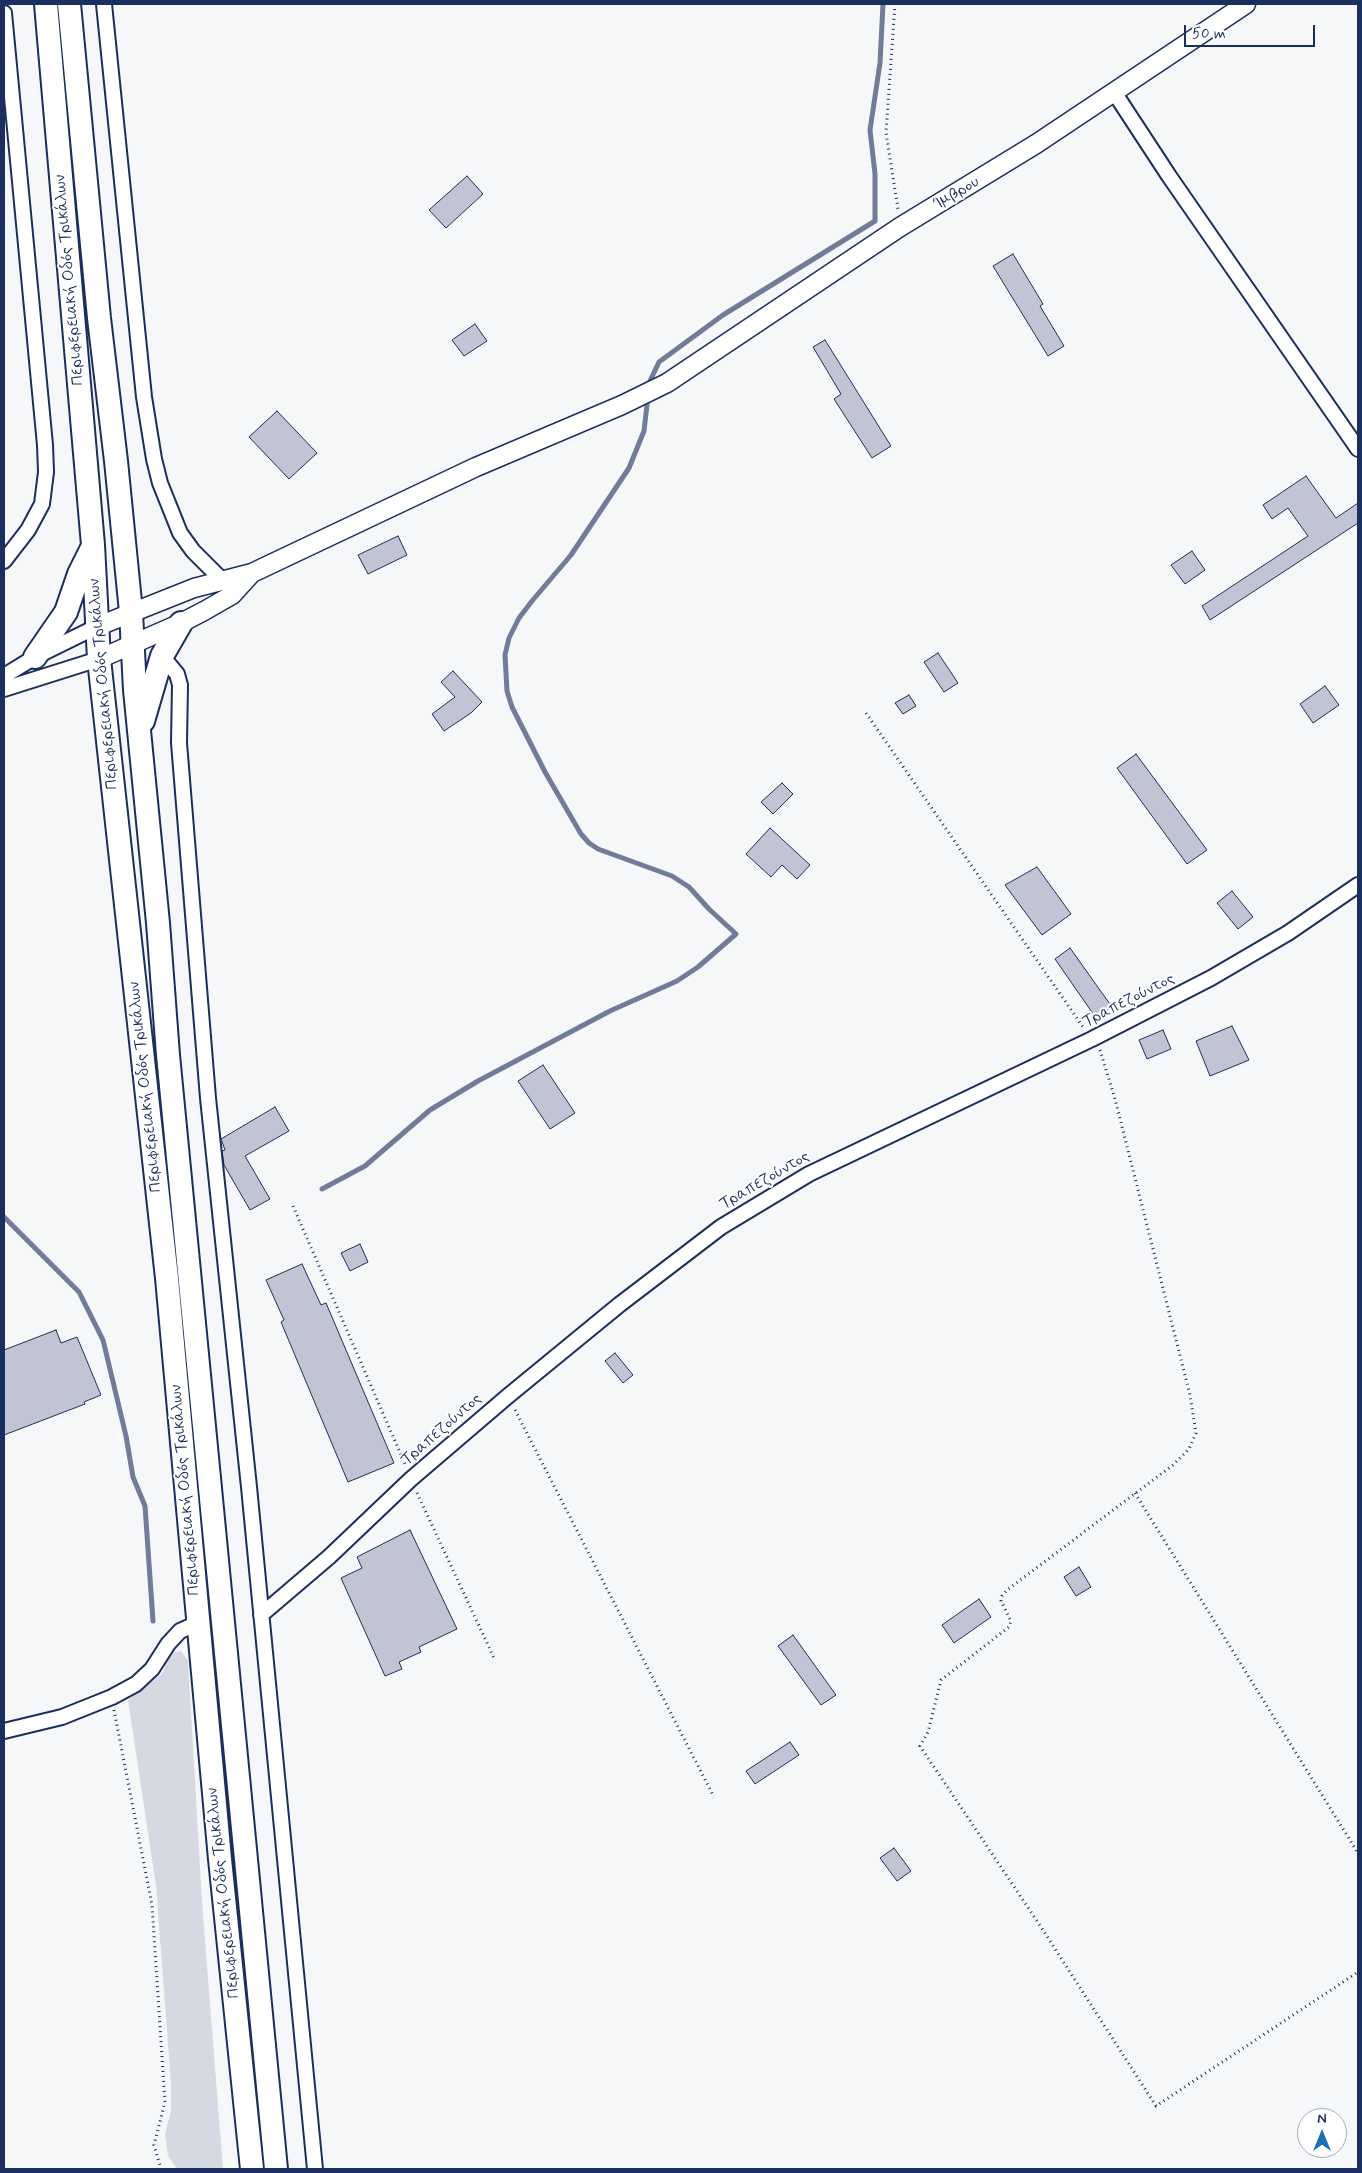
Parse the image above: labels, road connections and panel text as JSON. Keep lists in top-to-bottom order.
{
  "streets": {
    "main road": ["Περιφερειακή Οδός Τρικάλων"],
    "street": ["Ίμβρου", "Τραπεζούντος"]
  },
  "scale_bar": "50 m",
  "north": "top"
}
